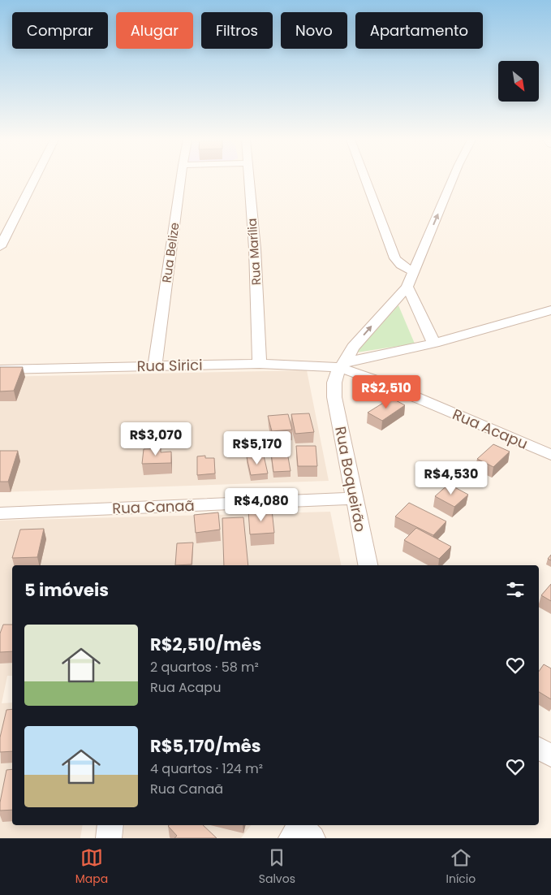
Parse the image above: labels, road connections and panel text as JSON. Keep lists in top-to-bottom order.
{
  "streets": {
    "street": [
      "Rua Marília",
      "Rua Belize",
      "Rua Sirici",
      "Rua Acapu",
      "Rua Boqueirão",
      "Rua Canaã"
    ]
  },
  "crossings": [
    ["Rua Marília", "Rua Sirici"],
    ["Rua Belize", "Rua Sirici"],
    ["Rua Sirici", "Rua Acapu"],
    ["Rua Sirici", "Rua Boqueirão"],
    ["Rua Acapu", "Rua Boqueirão"],
    ["Rua Boqueirão", "Rua Canaã"]
  ],
  "north": "bottom right",
  "page": {
    "chip": [
      "Comprar",
      "Alugar",
      "Filtros",
      "Novo",
      "Apartamento"
    ],
    "price": [
      "R$2,510",
      "R$3,070",
      "R$5,170",
      "R$4,530",
      "R$4,080"
    ],
    "heading": "5 imóveis",
    "list": [
      {
        "name": "R$2,510/mês",
        "note": "2 quartos · 58 m² · Rua Acapu"
      },
      {
        "name": "R$5,170/mês",
        "note": "4 quartos · 124 m² · Rua Canaã"
      }
    ],
    "tabs": ["Mapa", "Salvos", "Início"]
  }
}
